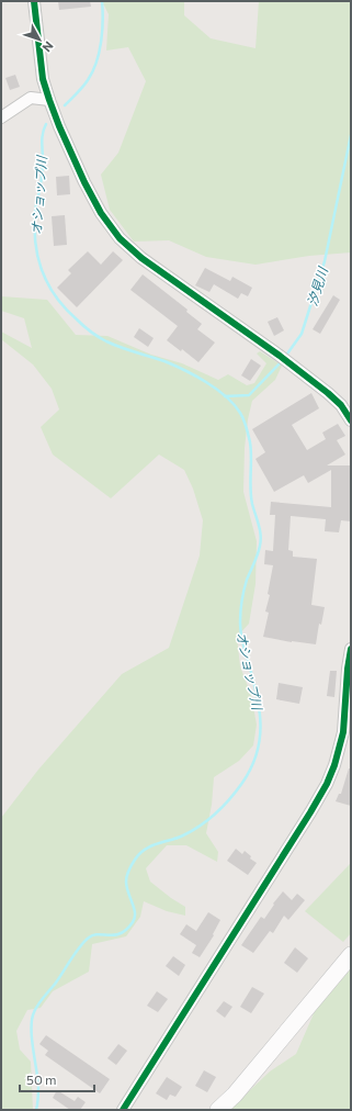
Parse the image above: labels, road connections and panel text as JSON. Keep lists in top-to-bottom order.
{
  "water": ["オショップ川", "汐見川"],
  "scale_bar": "50 m",
  "north": "bottom right"
}
